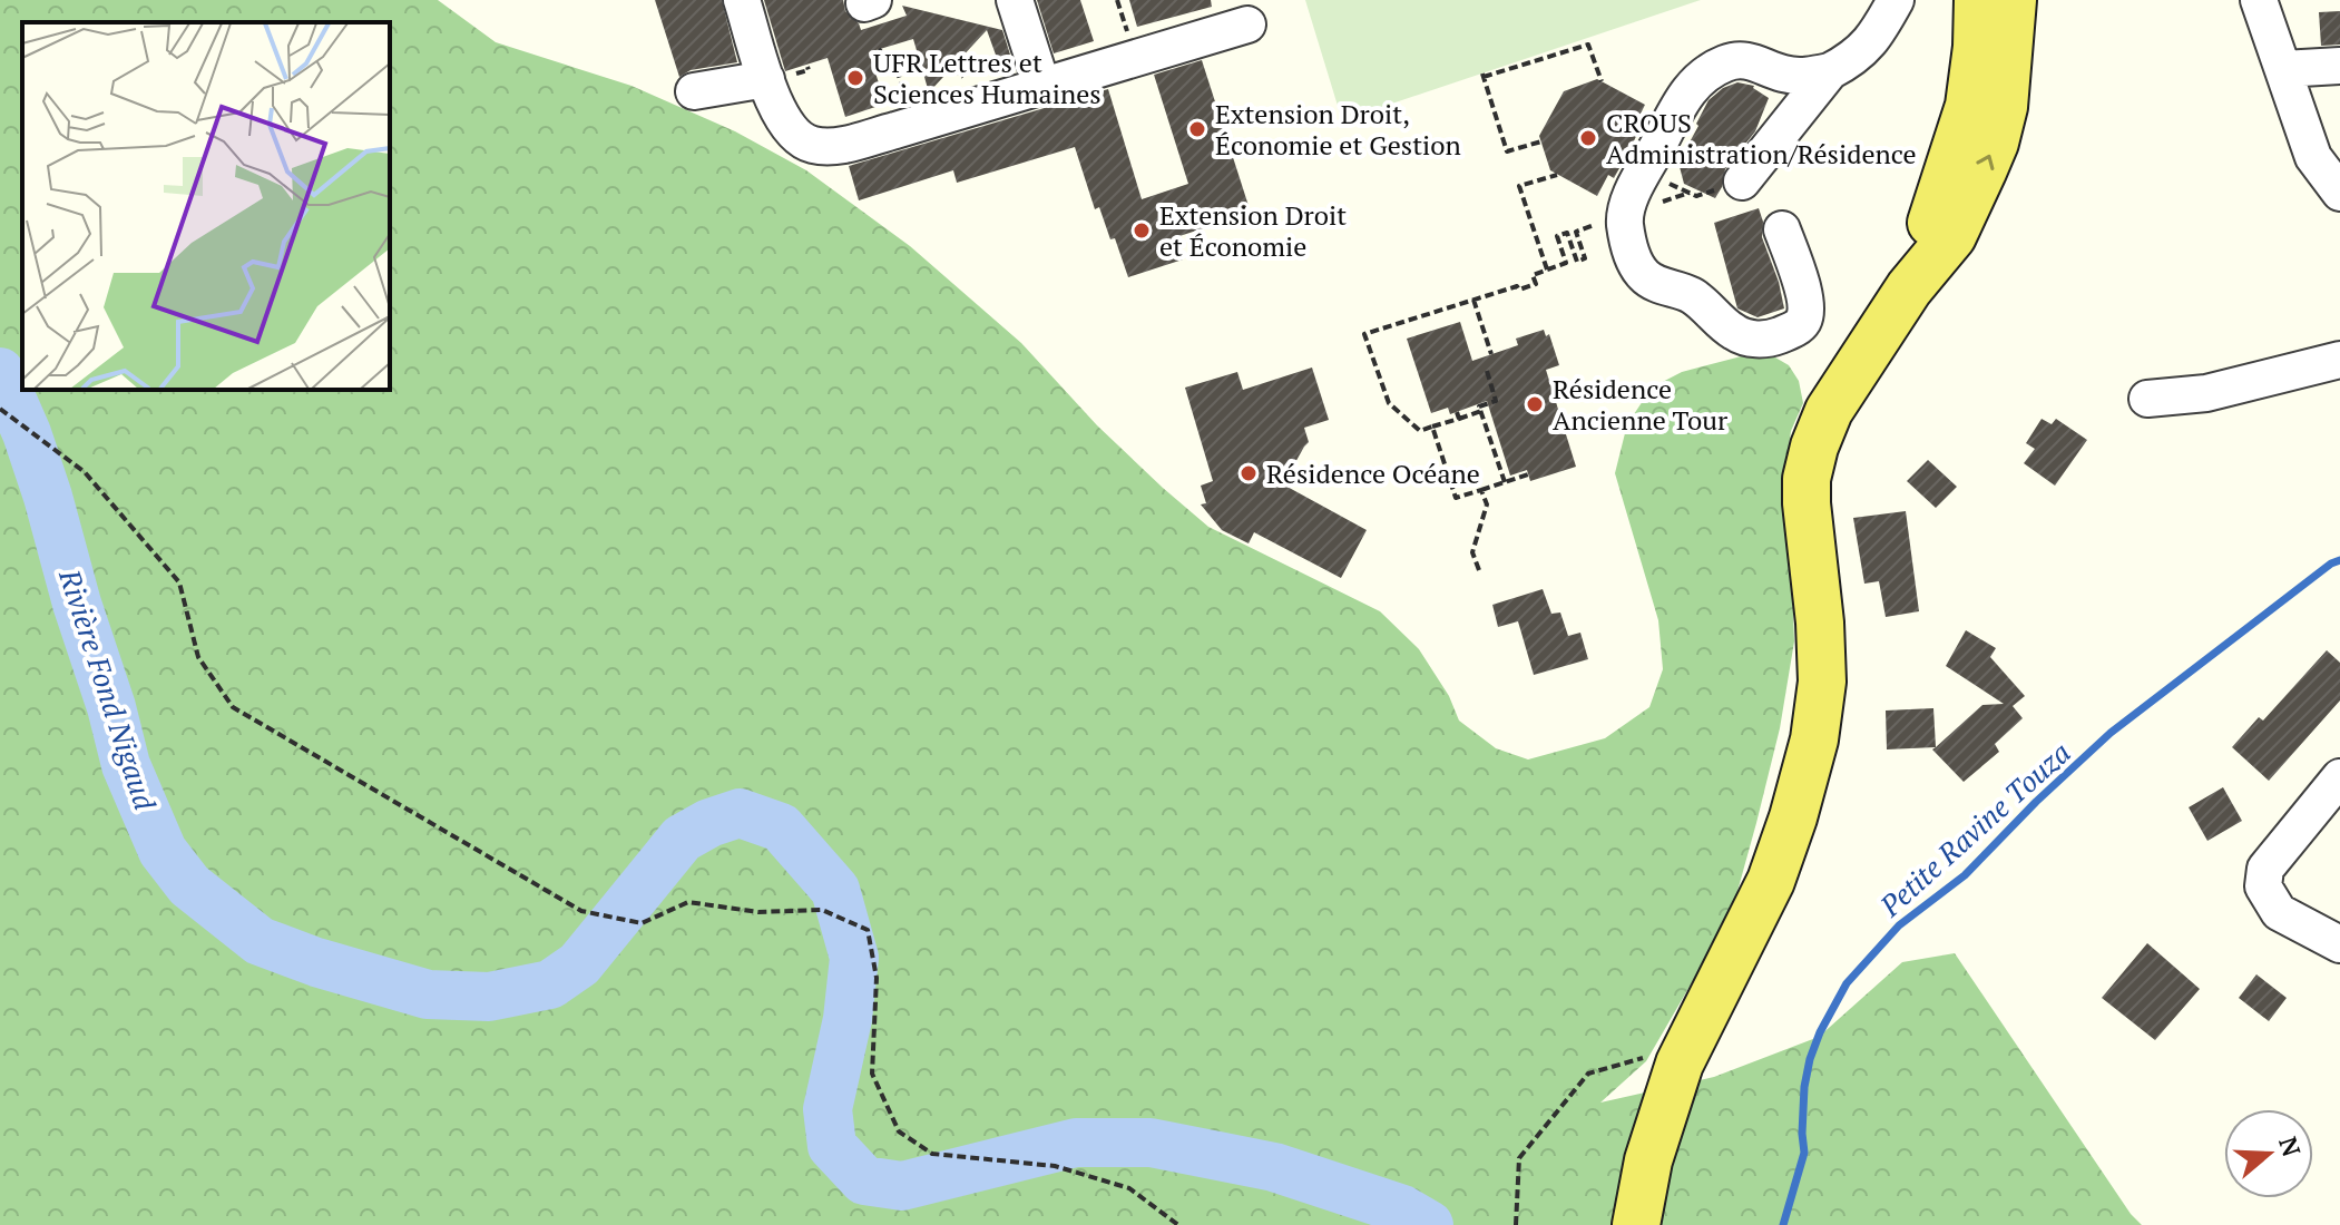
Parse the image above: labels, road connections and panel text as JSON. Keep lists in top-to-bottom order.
{
  "water": ["Rivière Fond Nigaud", "Petite Ravine Touza"],
  "places": [
    "UFR Lettres et Sciences Humaines",
    "Extension Droit, Économie et Gestion",
    "CROUS Administration/Résidence",
    "Extension Droit et Économie",
    "Résidence Ancienne Tour",
    "Résidence Océane"
  ],
  "north": "right"
}
